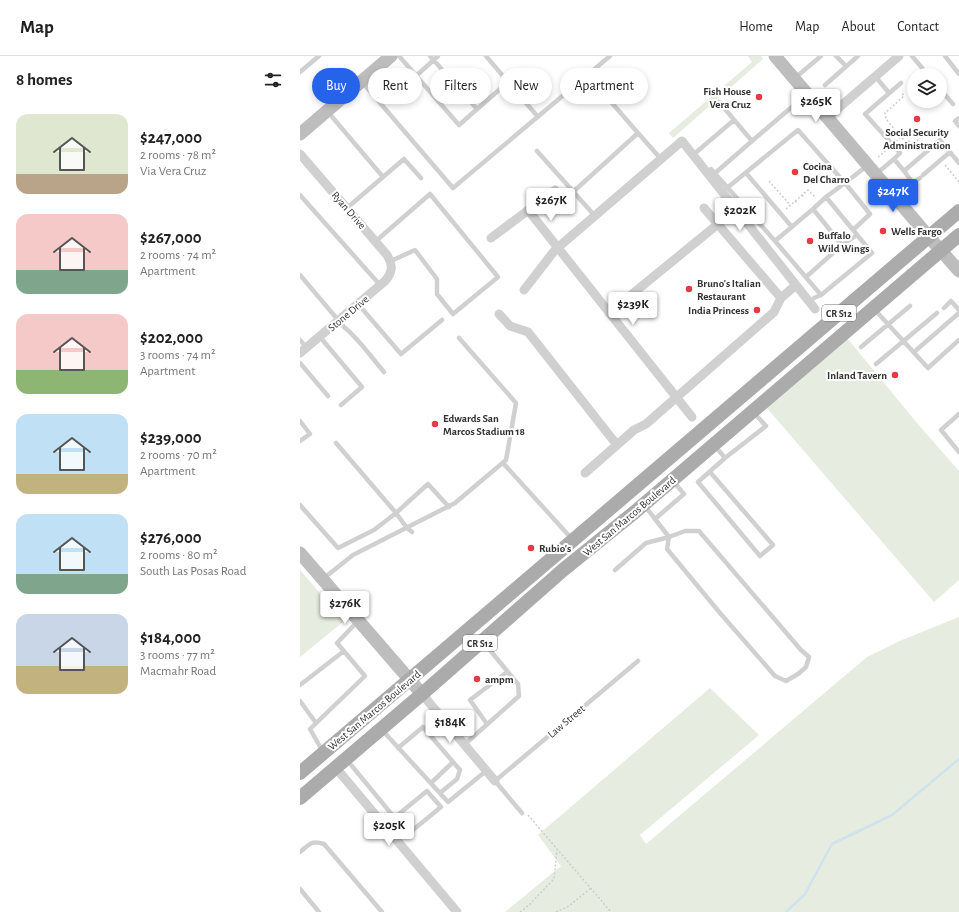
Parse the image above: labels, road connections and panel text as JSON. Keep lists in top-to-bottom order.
{
  "streets": {
    "main road": ["CR S12", "West San Marcos Boulevard"],
    "street": ["Ryan Drive", "Stone Drive"],
    "lane": ["Law Street"]
  },
  "crossings": [
    ["Ryan Drive", "Stone Drive"]
  ],
  "places": [
    "Fish House Vera Cruz",
    "Social Security Administration",
    "Cocina Del Charro",
    "Wells Fargo",
    "Buffalo Wild Wings",
    "Bruno's Italian Restaurant",
    "India Princess",
    "Inland Tavern",
    "Edwards San Marcos Stadium 18",
    "Rubio's",
    "ampm"
  ],
  "page": {
    "header": "Map",
    "nav": [
      "Home",
      "Map",
      "About",
      "Contact"
    ],
    "heading": "8 homes",
    "chip": [
      "Buy",
      "Rent",
      "Filters",
      "New",
      "Apartment"
    ],
    "price": [
      "$265K",
      "$247K",
      "$267K",
      "$202K",
      "$239K",
      "$276K",
      "$184K",
      "$205K"
    ],
    "list": [
      {
        "name": "$247,000",
        "note": "2 rooms · 78 m² · Via Vera Cruz"
      },
      {
        "name": "$267,000",
        "note": "2 rooms · 74 m² · Apartment"
      },
      {
        "name": "$202,000",
        "note": "3 rooms · 74 m² · Apartment"
      },
      {
        "name": "$239,000",
        "note": "2 rooms · 70 m² · Apartment"
      },
      {
        "name": "$276,000",
        "note": "2 rooms · 80 m² · South Las Posas Road"
      },
      {
        "name": "$184,000",
        "note": "3 rooms · 77 m² · Macmahr Road"
      }
    ]
  }
}
